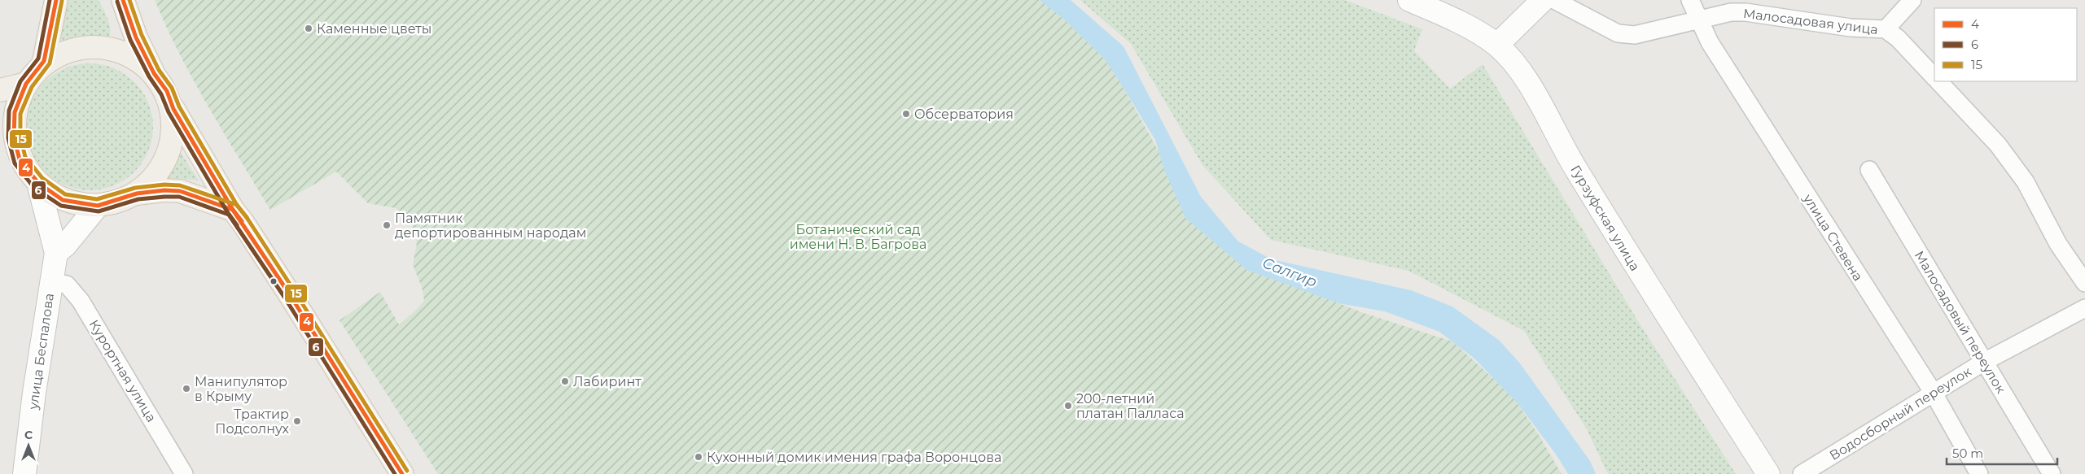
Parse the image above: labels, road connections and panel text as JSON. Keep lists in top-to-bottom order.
{
  "streets": {
    "main road": ["Гурзуфская улица", "улица Беспалова"],
    "street": [
      "Малосадовая улица",
      "улица Стевена",
      "Малосадовый переулок",
      "Курортная улица",
      "Водосборный переулок"
    ]
  },
  "crossings": [
    ["Малосадовая улица", "улица Стевена"],
    ["улица Стевена", "Водосборный переулок"],
    ["Малосадовый переулок", "Водосборный переулок"],
    ["улица Беспалова", "Курортная улица"]
  ],
  "water": ["Салгир"],
  "parks": ["Ботанический сад имени Н. В. Багрова"],
  "places": [
    "Каменные цветы",
    "Обсерватория",
    "Памятник депортированным народам",
    "Лабиринт",
    "Манипулятор в Крыму",
    "200-летний платан Палласа",
    "Трактир Подсолнух",
    "Кухонный домик имения графа Воронцова"
  ],
  "lines": ["transit line 4", "transit line 6", "transit line 15"],
  "legend": ["4", "6", "15"],
  "scale_bar": "50 m",
  "north": "top"
}
